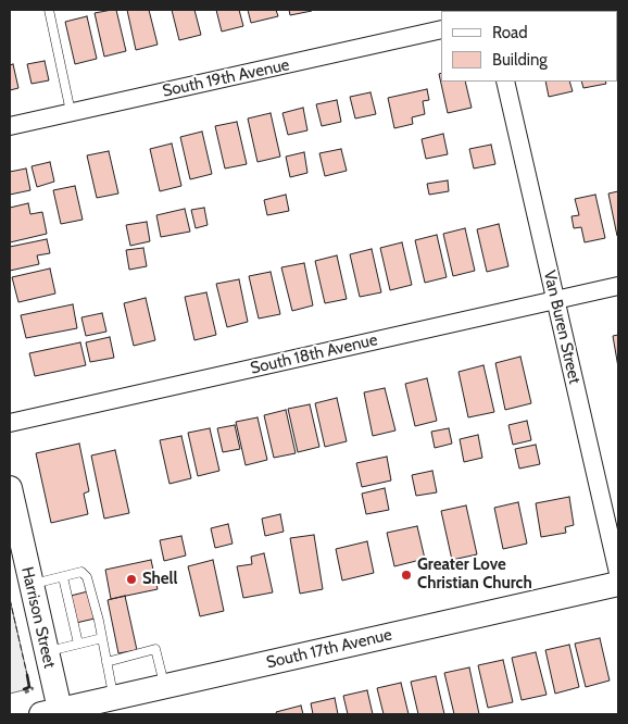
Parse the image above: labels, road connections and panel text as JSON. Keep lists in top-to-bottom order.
{
  "streets": {
    "street": [
      "South 19th Avenue",
      "Van Buren Street",
      "South 18th Avenue",
      "Harrison Street",
      "South 17th Avenue"
    ]
  },
  "crossings": [
    ["Van Buren Street", "South 18th Avenue"],
    ["Harrison Street", "South 17th Avenue"]
  ],
  "places": ["Greater Love Christian Church", "Shell"],
  "legend": ["Road", "Building"]
}
